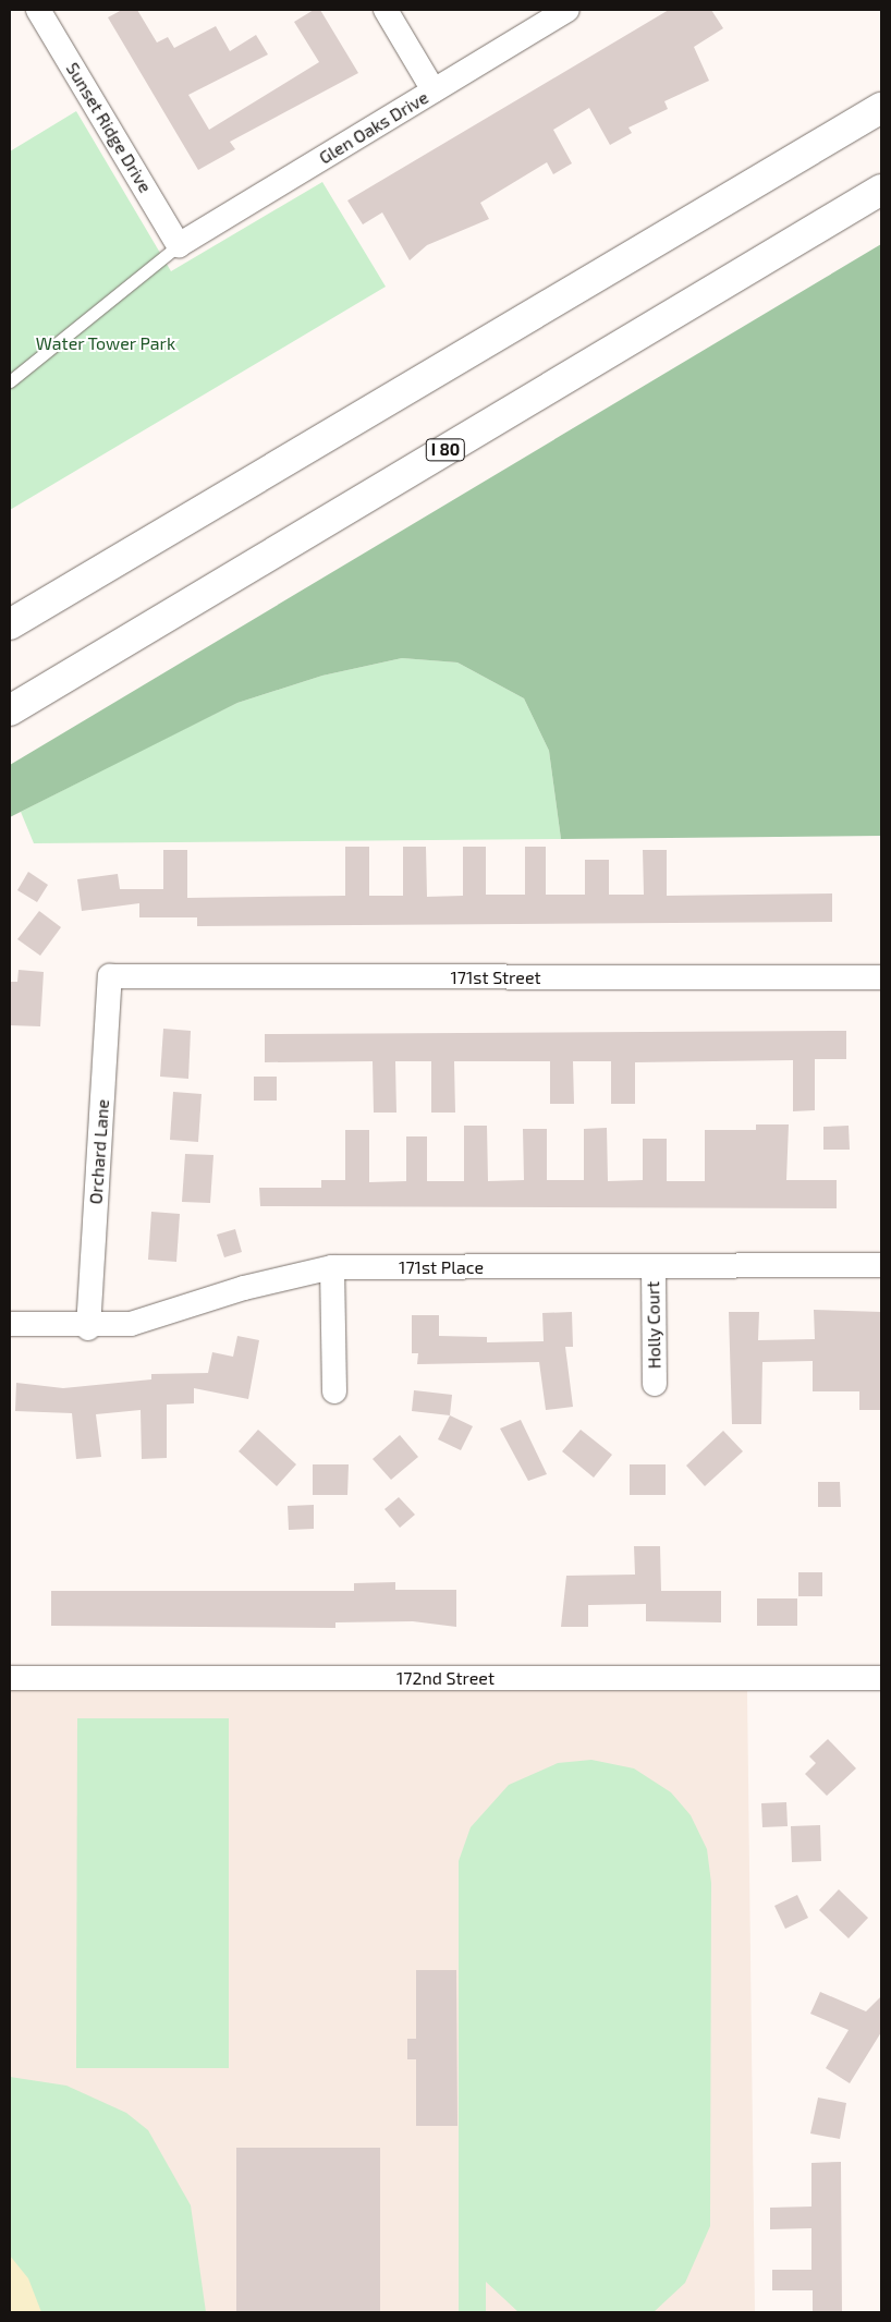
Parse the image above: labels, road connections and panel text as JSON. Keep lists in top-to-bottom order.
{
  "streets": {
    "highway": ["I 80"],
    "street": [
      "Sunset Ridge Drive",
      "Glen Oaks Drive",
      "171st Street",
      "Orchard Lane",
      "171st Place",
      "Holly Court",
      "172nd Street"
    ]
  },
  "crossings": [
    ["Sunset Ridge Drive", "Glen Oaks Drive"],
    ["171st Street", "Orchard Lane"],
    ["Orchard Lane", "171st Place"],
    ["171st Place", "Holly Court"]
  ],
  "parks": ["Water Tower Park"]
}
